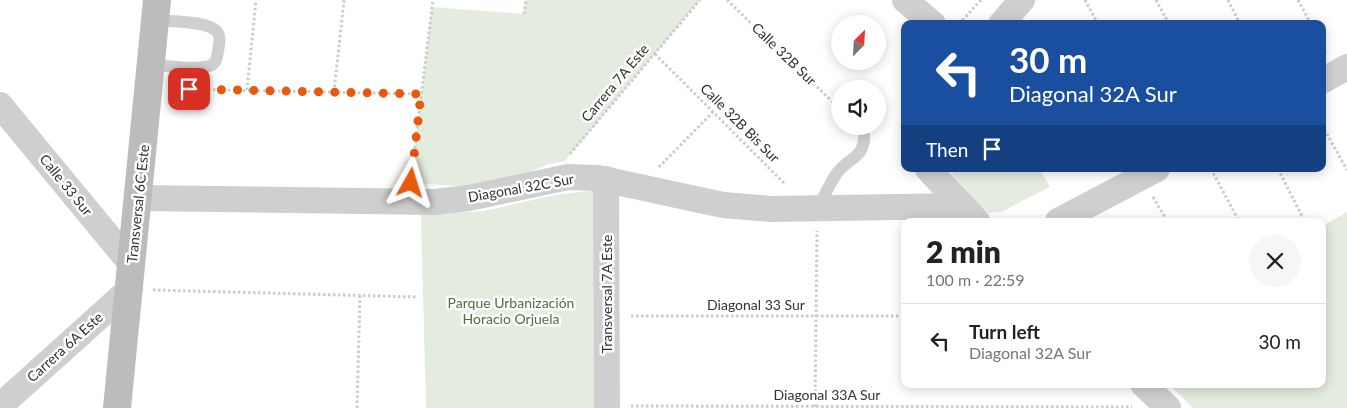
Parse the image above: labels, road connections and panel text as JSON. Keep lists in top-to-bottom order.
{
  "streets": {
    "street": [
      "Calle 33 Sur",
      "Diagonal 32C Sur",
      "Transversal 6C Este",
      "Transversal 7A Este",
      "Carrera 6A Este"
    ],
    "path": [
      "Calle 32B Sur",
      "Carrera 7A Este",
      "Calle 32B Bis Sur",
      "Diagonal 33 Sur",
      "Diagonal 33A Sur"
    ]
  },
  "crossings": [
    ["Carrera 7A Este", "Calle 32B Bis Sur"],
    ["Carrera 7A Este", "Diagonal 32C Sur"],
    ["Calle 32B Bis Sur", "Diagonal 32C Sur"],
    ["Calle 33 Sur", "Transversal 6C Este"],
    ["Calle 33 Sur", "Carrera 6A Este"],
    ["Diagonal 32C Sur", "Transversal 6C Este"],
    ["Diagonal 32C Sur", "Transversal 7A Este"],
    ["Transversal 6C Este", "Carrera 6A Este"],
    ["Transversal 7A Este", "Diagonal 33 Sur"],
    ["Transversal 7A Este", "Diagonal 33A Sur"]
  ],
  "parks": ["Parque Urbanización Horacio Orjuela"],
  "north": "top right",
  "page": {
    "turn": ["30 m", "Diagonal 32A Sur"],
    "then": "Then",
    "heading": ["2 min", "100 m · 22:59"],
    "list": [
      {
        "name": "Turn left",
        "note": "Diagonal 32A Sur",
        "value": "30 m"
      }
    ]
  }
}
